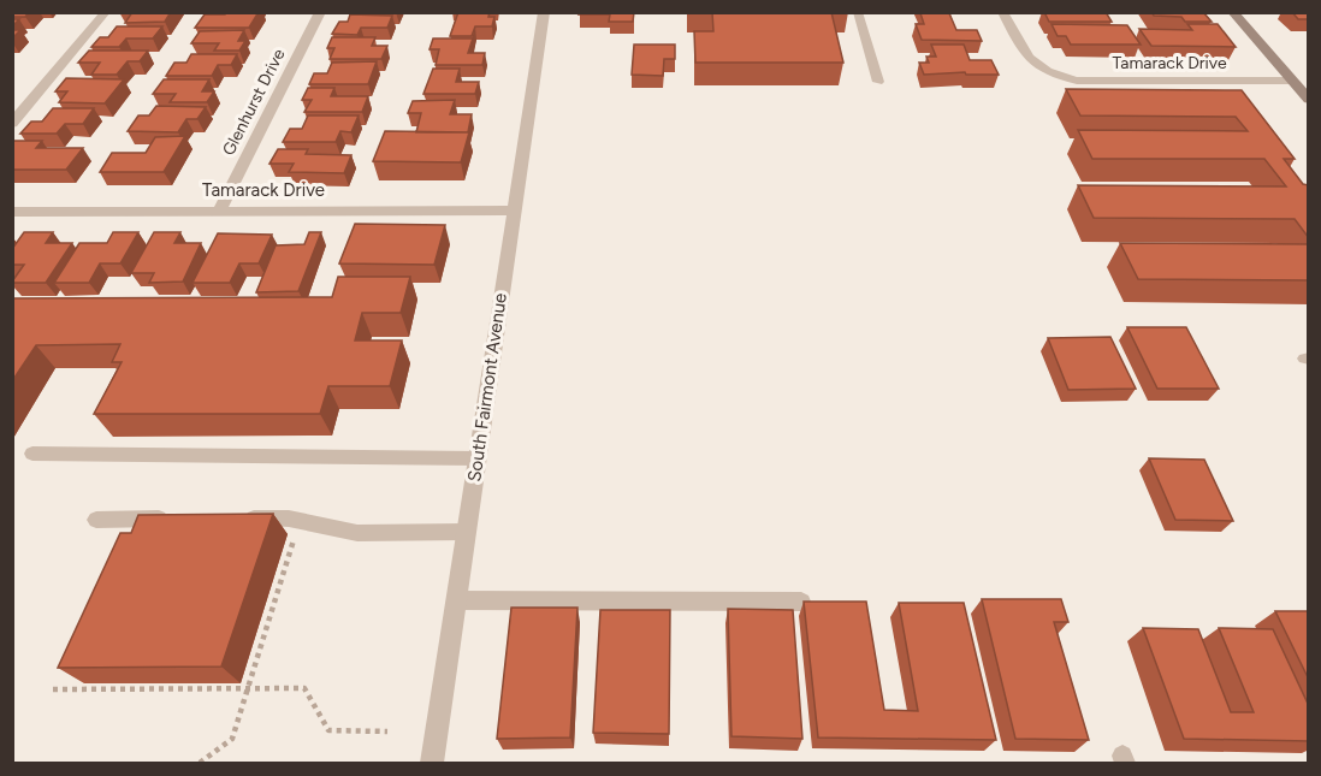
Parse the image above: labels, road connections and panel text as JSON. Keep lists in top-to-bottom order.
{
  "streets": {
    "street": ["Tamarack Drive", "Glenhurst Drive", "South Fairmont Avenue"]
  },
  "crossings": [
    ["Tamarack Drive", "Glenhurst Drive"],
    ["Tamarack Drive", "South Fairmont Avenue"]
  ]
}
